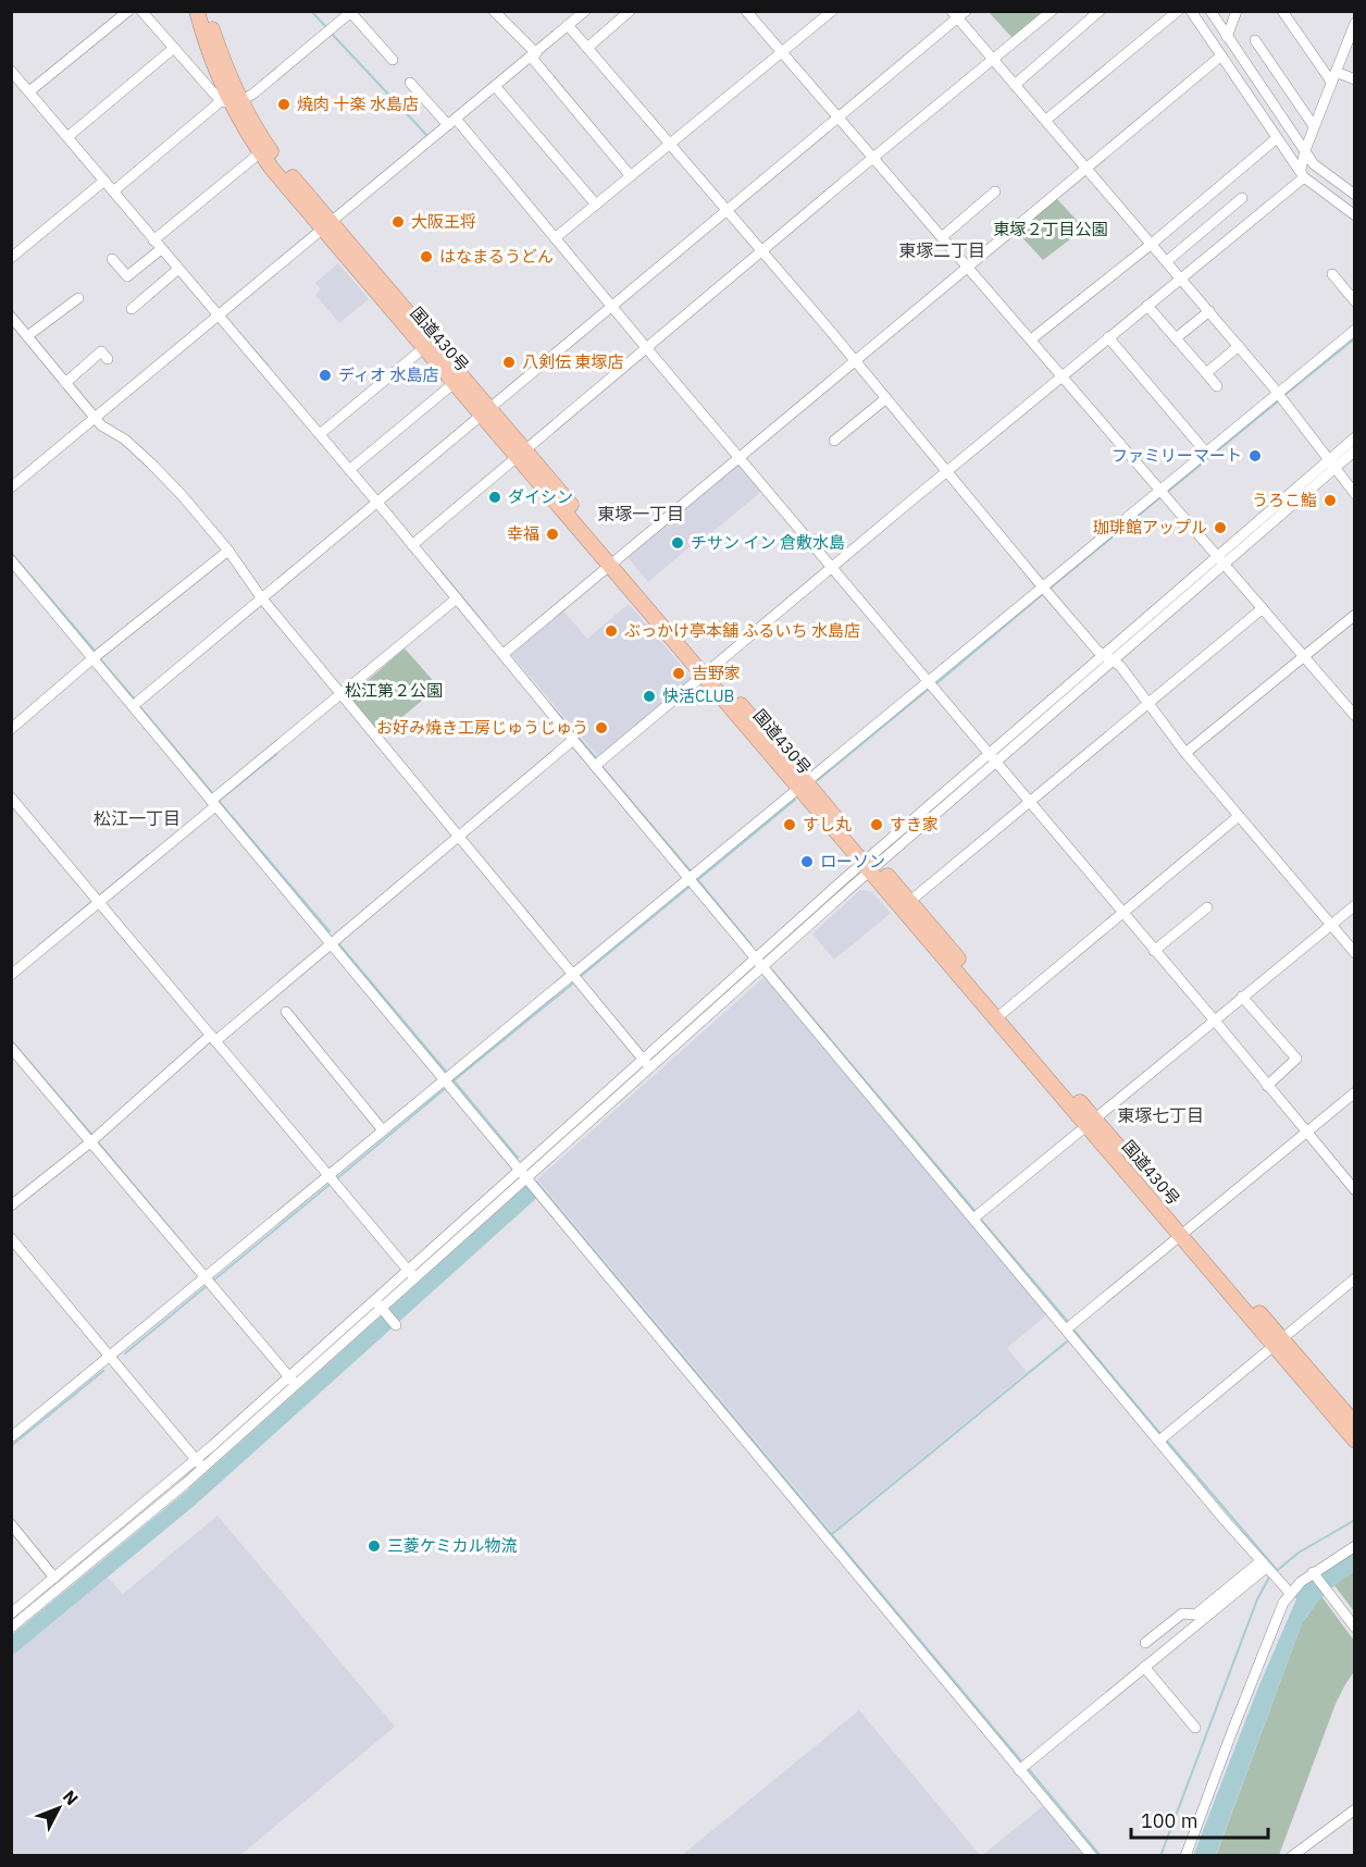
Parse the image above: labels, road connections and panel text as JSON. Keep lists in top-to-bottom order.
{
  "streets": {
    "highway": ["国道430号"]
  },
  "districts": [
    "東塚二丁目",
    "東塚一丁目",
    "松江一丁目",
    "東塚七丁目"
  ],
  "parks": ["東塚２丁目公園", "松江第２公園"],
  "places": [
    "焼肉 十楽 水島店",
    "大阪王将",
    "はなまるうどん",
    "八剣伝 東塚店",
    "ディオ 水島店",
    "ファミリーマート",
    "ダイシン",
    "うろこ鮨",
    "珈琲館アップル",
    "幸福",
    "チサン イン 倉敷水島",
    "ぶっかけ亭本舗 ふるいち 水島店",
    "吉野家",
    "快活CLUB",
    "お好み焼き工房じゅうじゅう",
    "すし丸",
    "すき家",
    "ローソン",
    "三菱ケミカル物流"
  ],
  "scale_bar": "100 m",
  "north": "top right"
}
